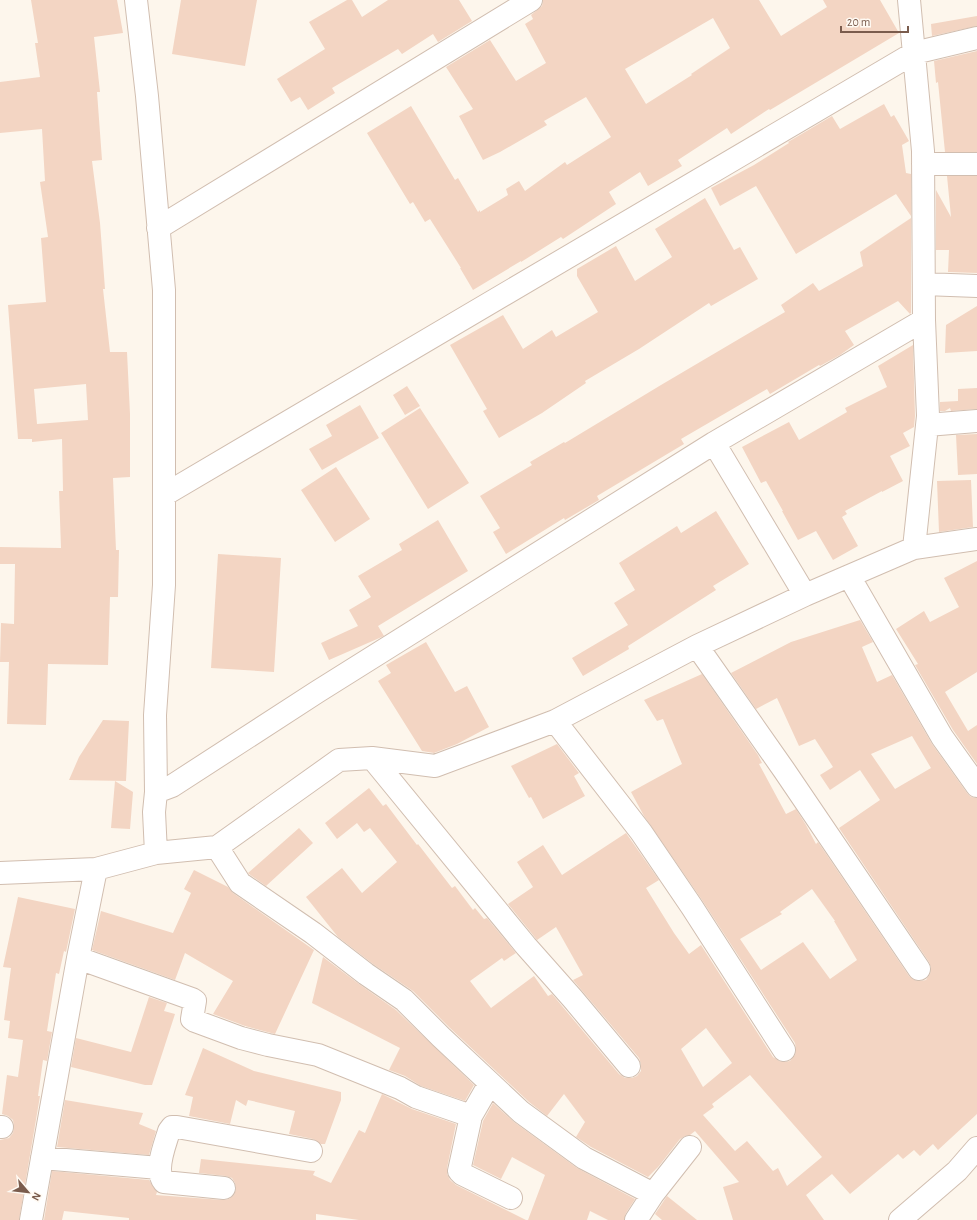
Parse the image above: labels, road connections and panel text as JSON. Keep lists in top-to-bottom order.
{
  "scale_bar": "20 m",
  "north": "bottom right"
}
